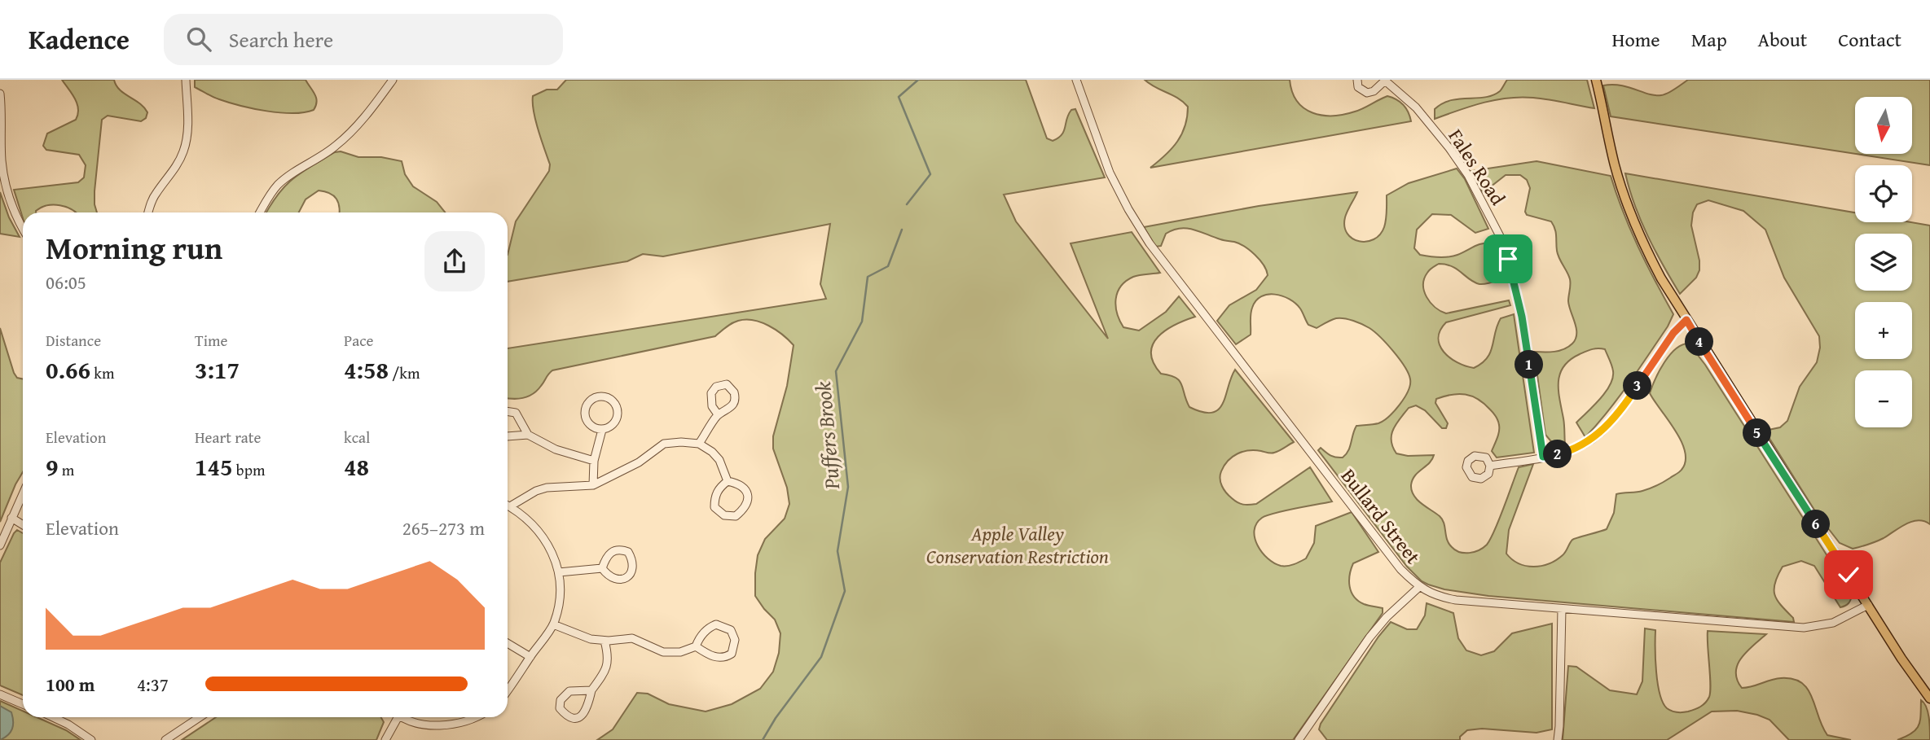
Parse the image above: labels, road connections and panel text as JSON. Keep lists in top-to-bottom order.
{
  "streets": {
    "street": ["Fales Road", "Bullard Street"]
  },
  "water": ["Puffers Brook"],
  "parks": ["Apple Valley Conservation Restriction"],
  "north": "bottom",
  "page": {
    "header": "Kadence",
    "search": "Search here",
    "nav": [
      "Home",
      "Map",
      "About",
      "Contact"
    ],
    "map_buttons": ["+", "−"],
    "heading": ["Morning run", "06:05"],
    "stats": [
      ["Distance", "0.66 km"],
      ["Time", "3:17"],
      ["Pace", "4:58 /km"],
      ["Elevation", "9 m"],
      ["Heart rate", "145 bpm"],
      ["kcal", "48"]
    ],
    "pins": [
      "4",
      "1",
      "3",
      "5",
      "2",
      "6"
    ],
    "chart": ["Elevation", "265–273 m"],
    "list": [
      {
        "name": "100 m",
        "note": "4:37"
      }
    ]
  }
}
